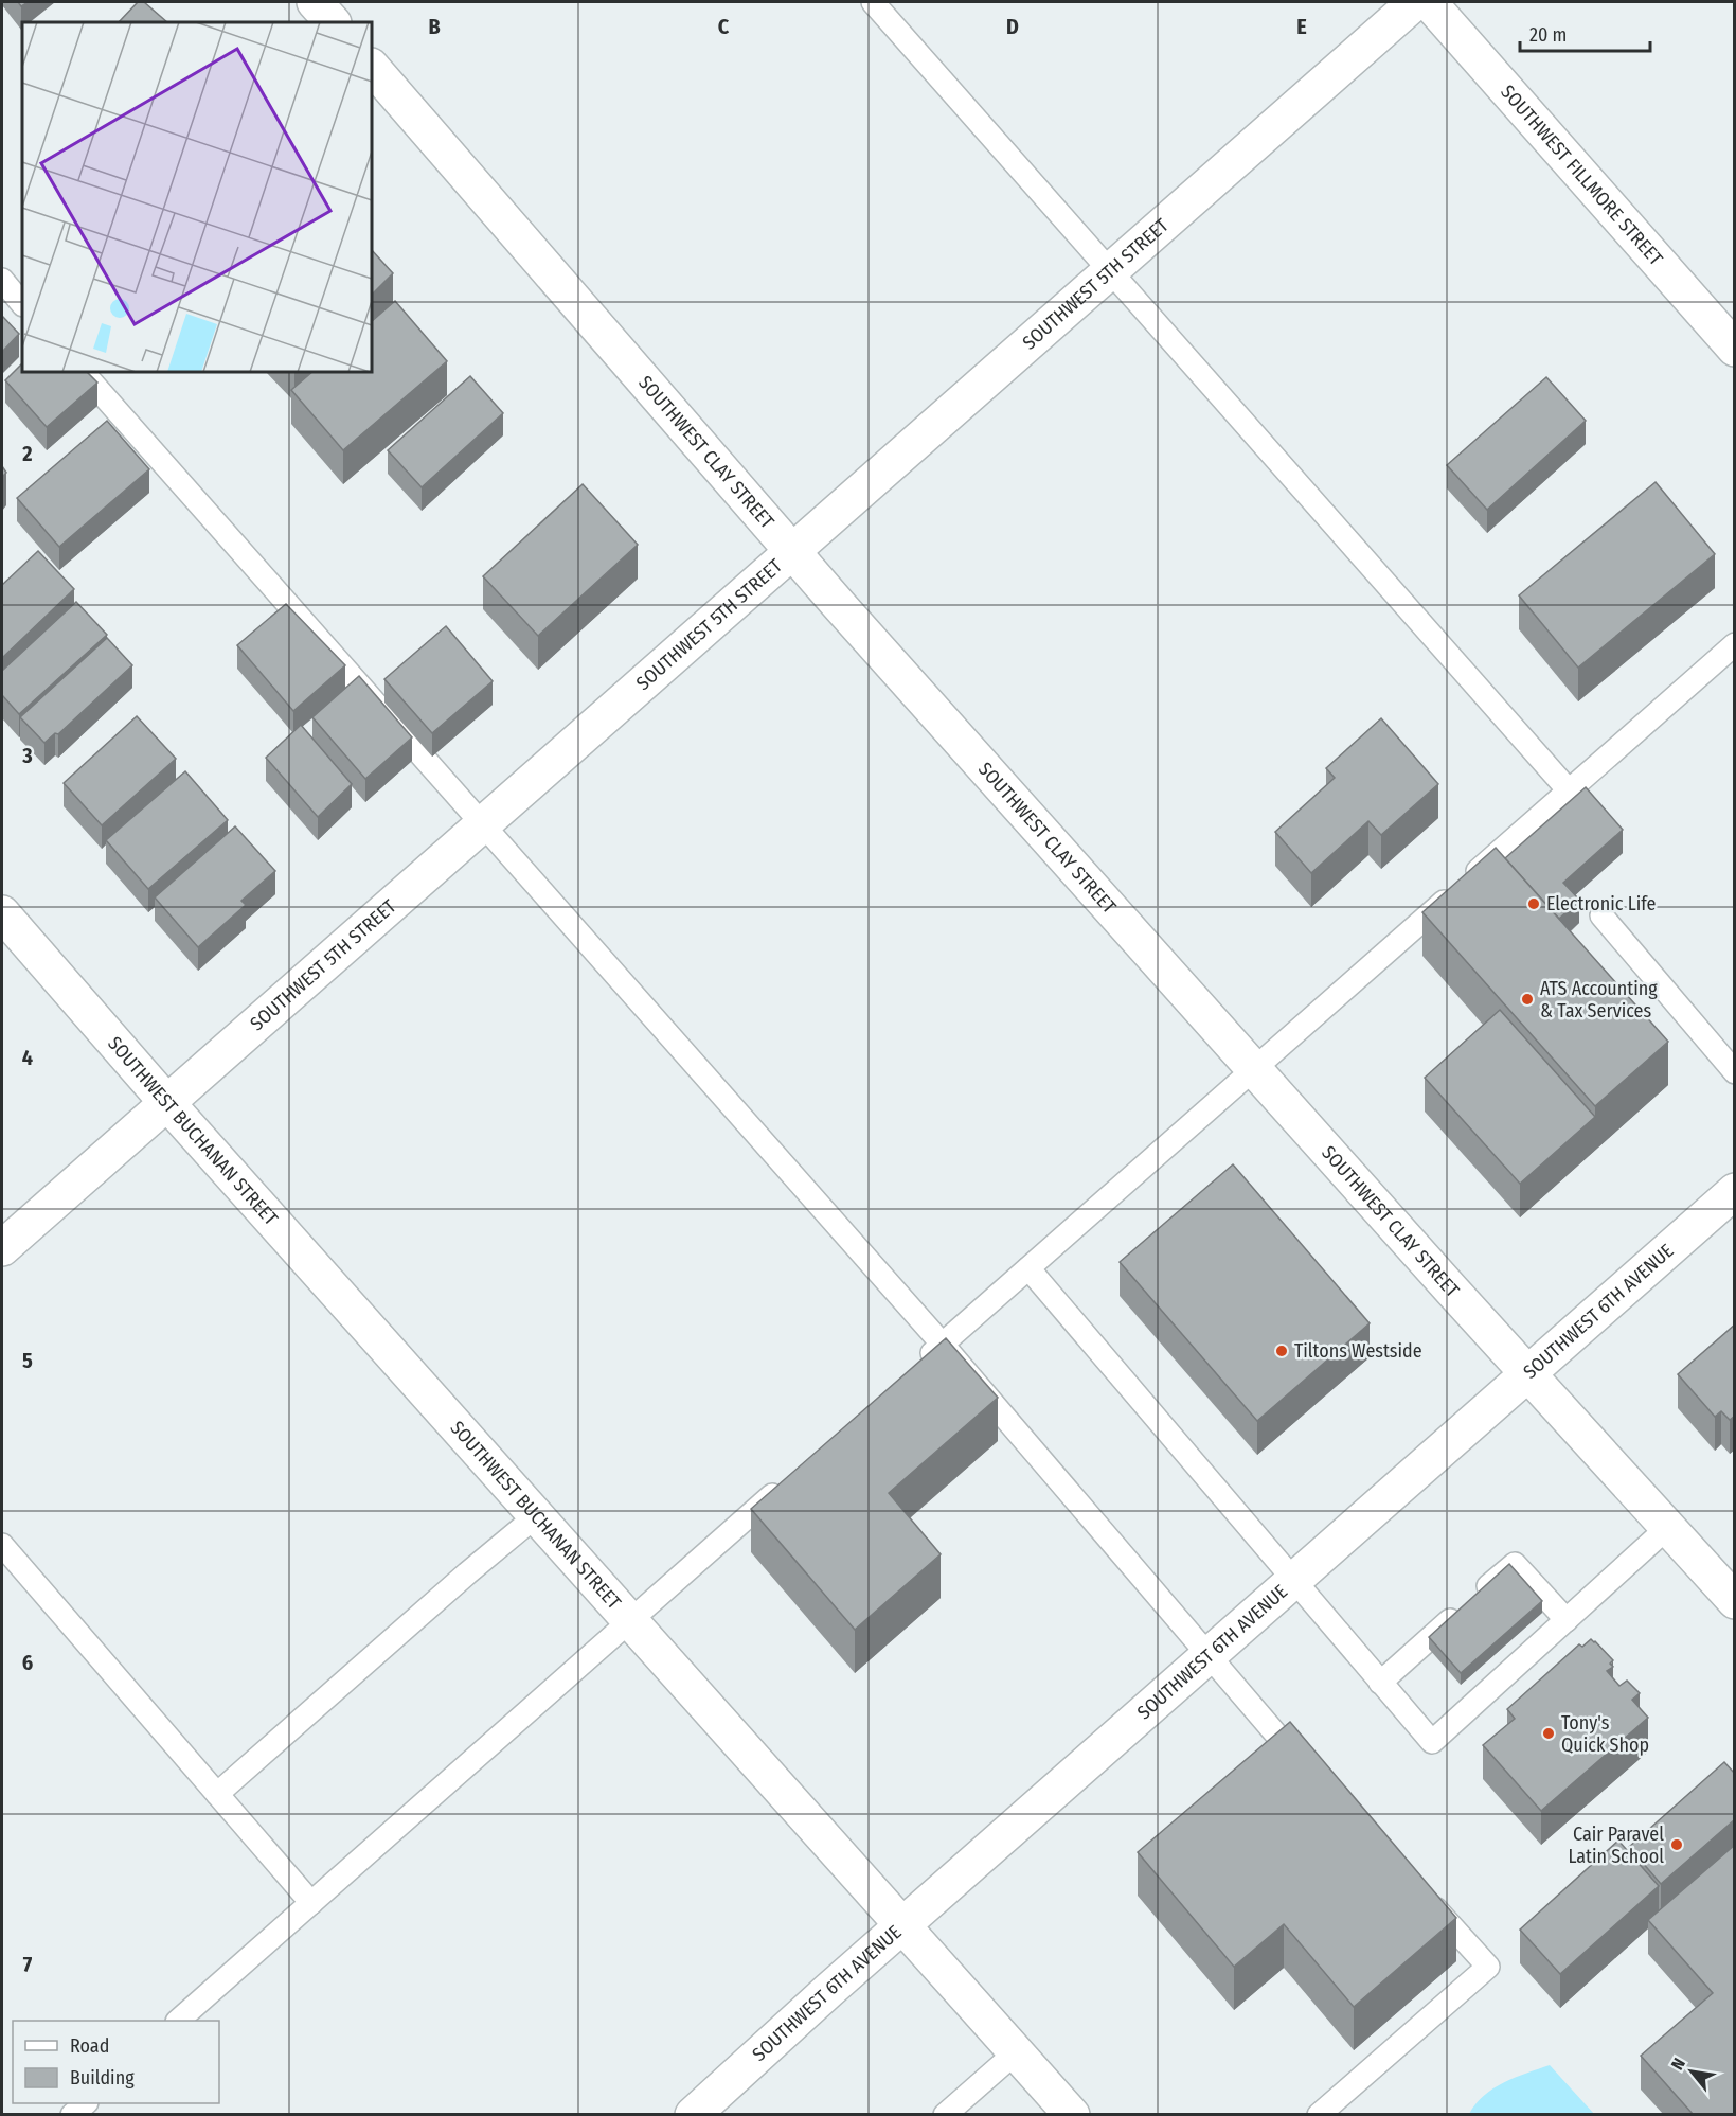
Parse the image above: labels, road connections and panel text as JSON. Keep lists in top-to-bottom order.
{
  "streets": {
    "street": [
      "SOUTHWEST FILLMORE STREET",
      "SOUTHWEST 5TH STREET",
      "SOUTHWEST CLAY STREET",
      "SOUTHWEST BUCHANAN STREET",
      "SOUTHWEST 6TH AVENUE"
    ]
  },
  "crossings": [
    ["SOUTHWEST 5TH STREET", "SOUTHWEST CLAY STREET"],
    ["SOUTHWEST 5TH STREET", "SOUTHWEST BUCHANAN STREET"],
    ["SOUTHWEST CLAY STREET", "SOUTHWEST 6TH AVENUE"],
    ["SOUTHWEST BUCHANAN STREET", "SOUTHWEST 6TH AVENUE"]
  ],
  "places": [
    "Electronic Life",
    "ATS Accounting & Tax Services",
    "Tiltons Westside",
    "Tony's Quick Shop",
    "Cair Paravel Latin School"
  ],
  "legend": ["Road", "Building"],
  "scale_bar": "20 m",
  "north": "top left",
  "grid": {
    "columns": [
      "B",
      "C",
      "D",
      "E"
    ],
    "rows": [
      "2",
      "3",
      "4",
      "5",
      "6",
      "7"
    ]
  }
}
